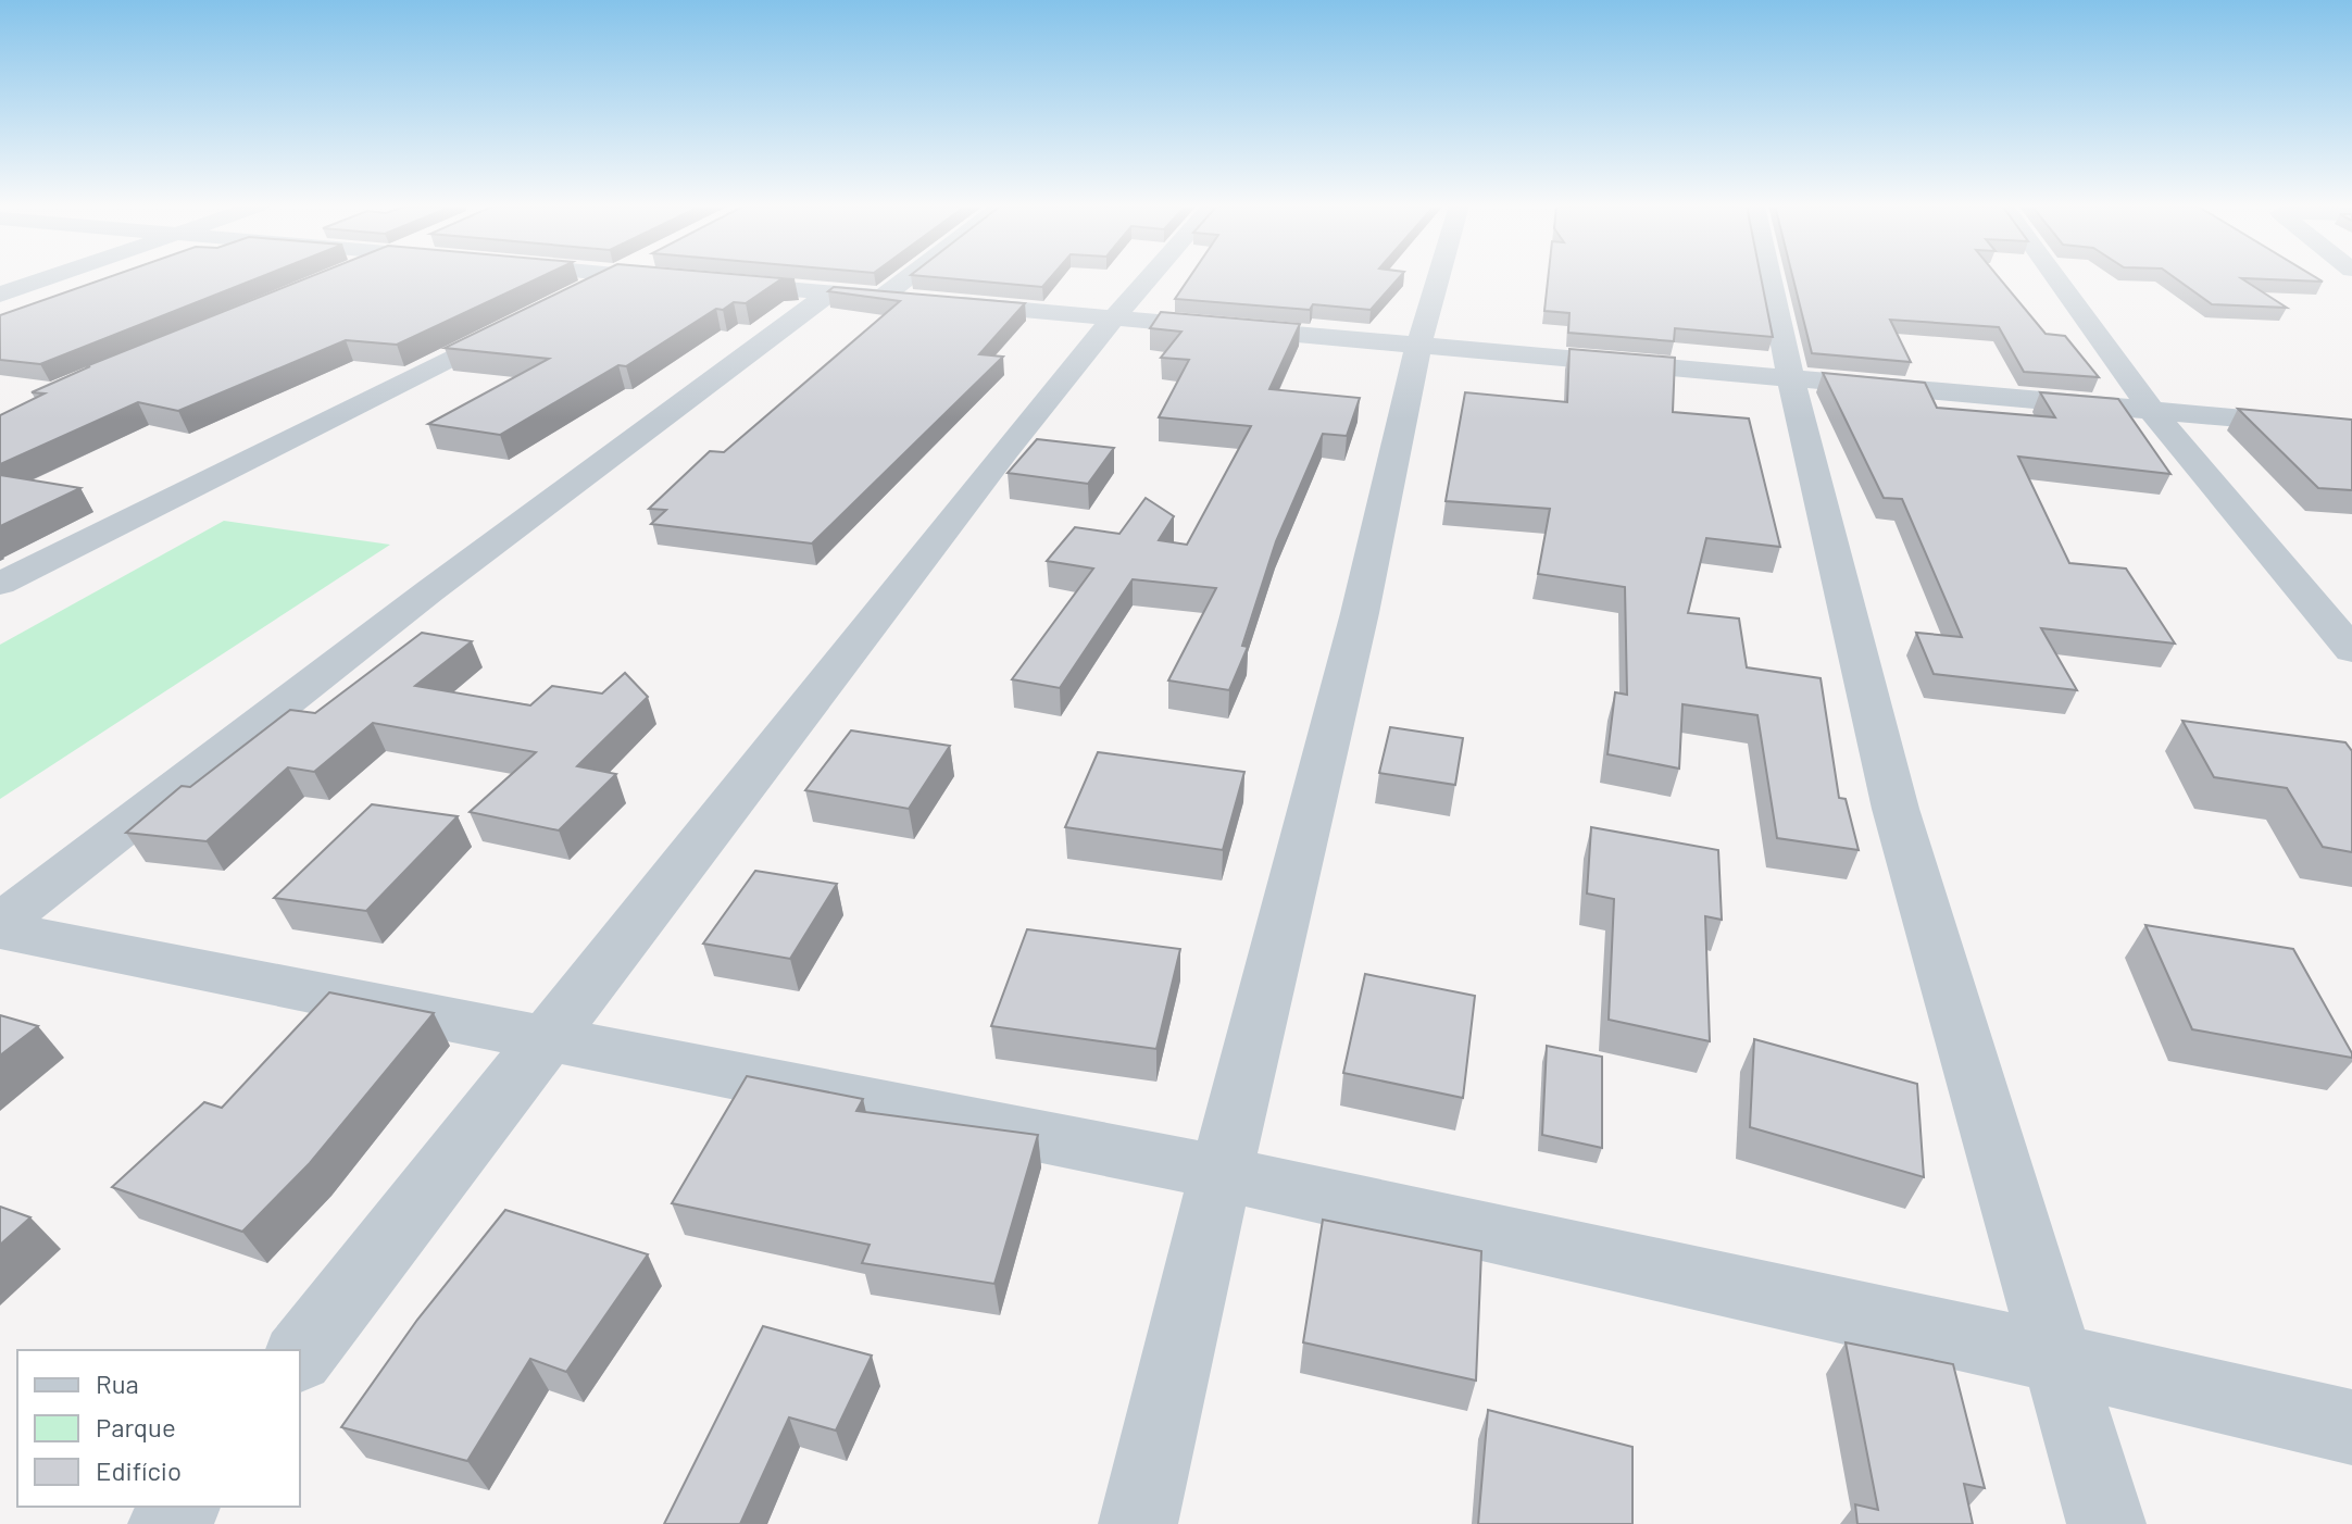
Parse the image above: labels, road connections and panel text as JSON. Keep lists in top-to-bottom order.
{
  "legend": ["Rua", "Parque", "Edifício"]
}
